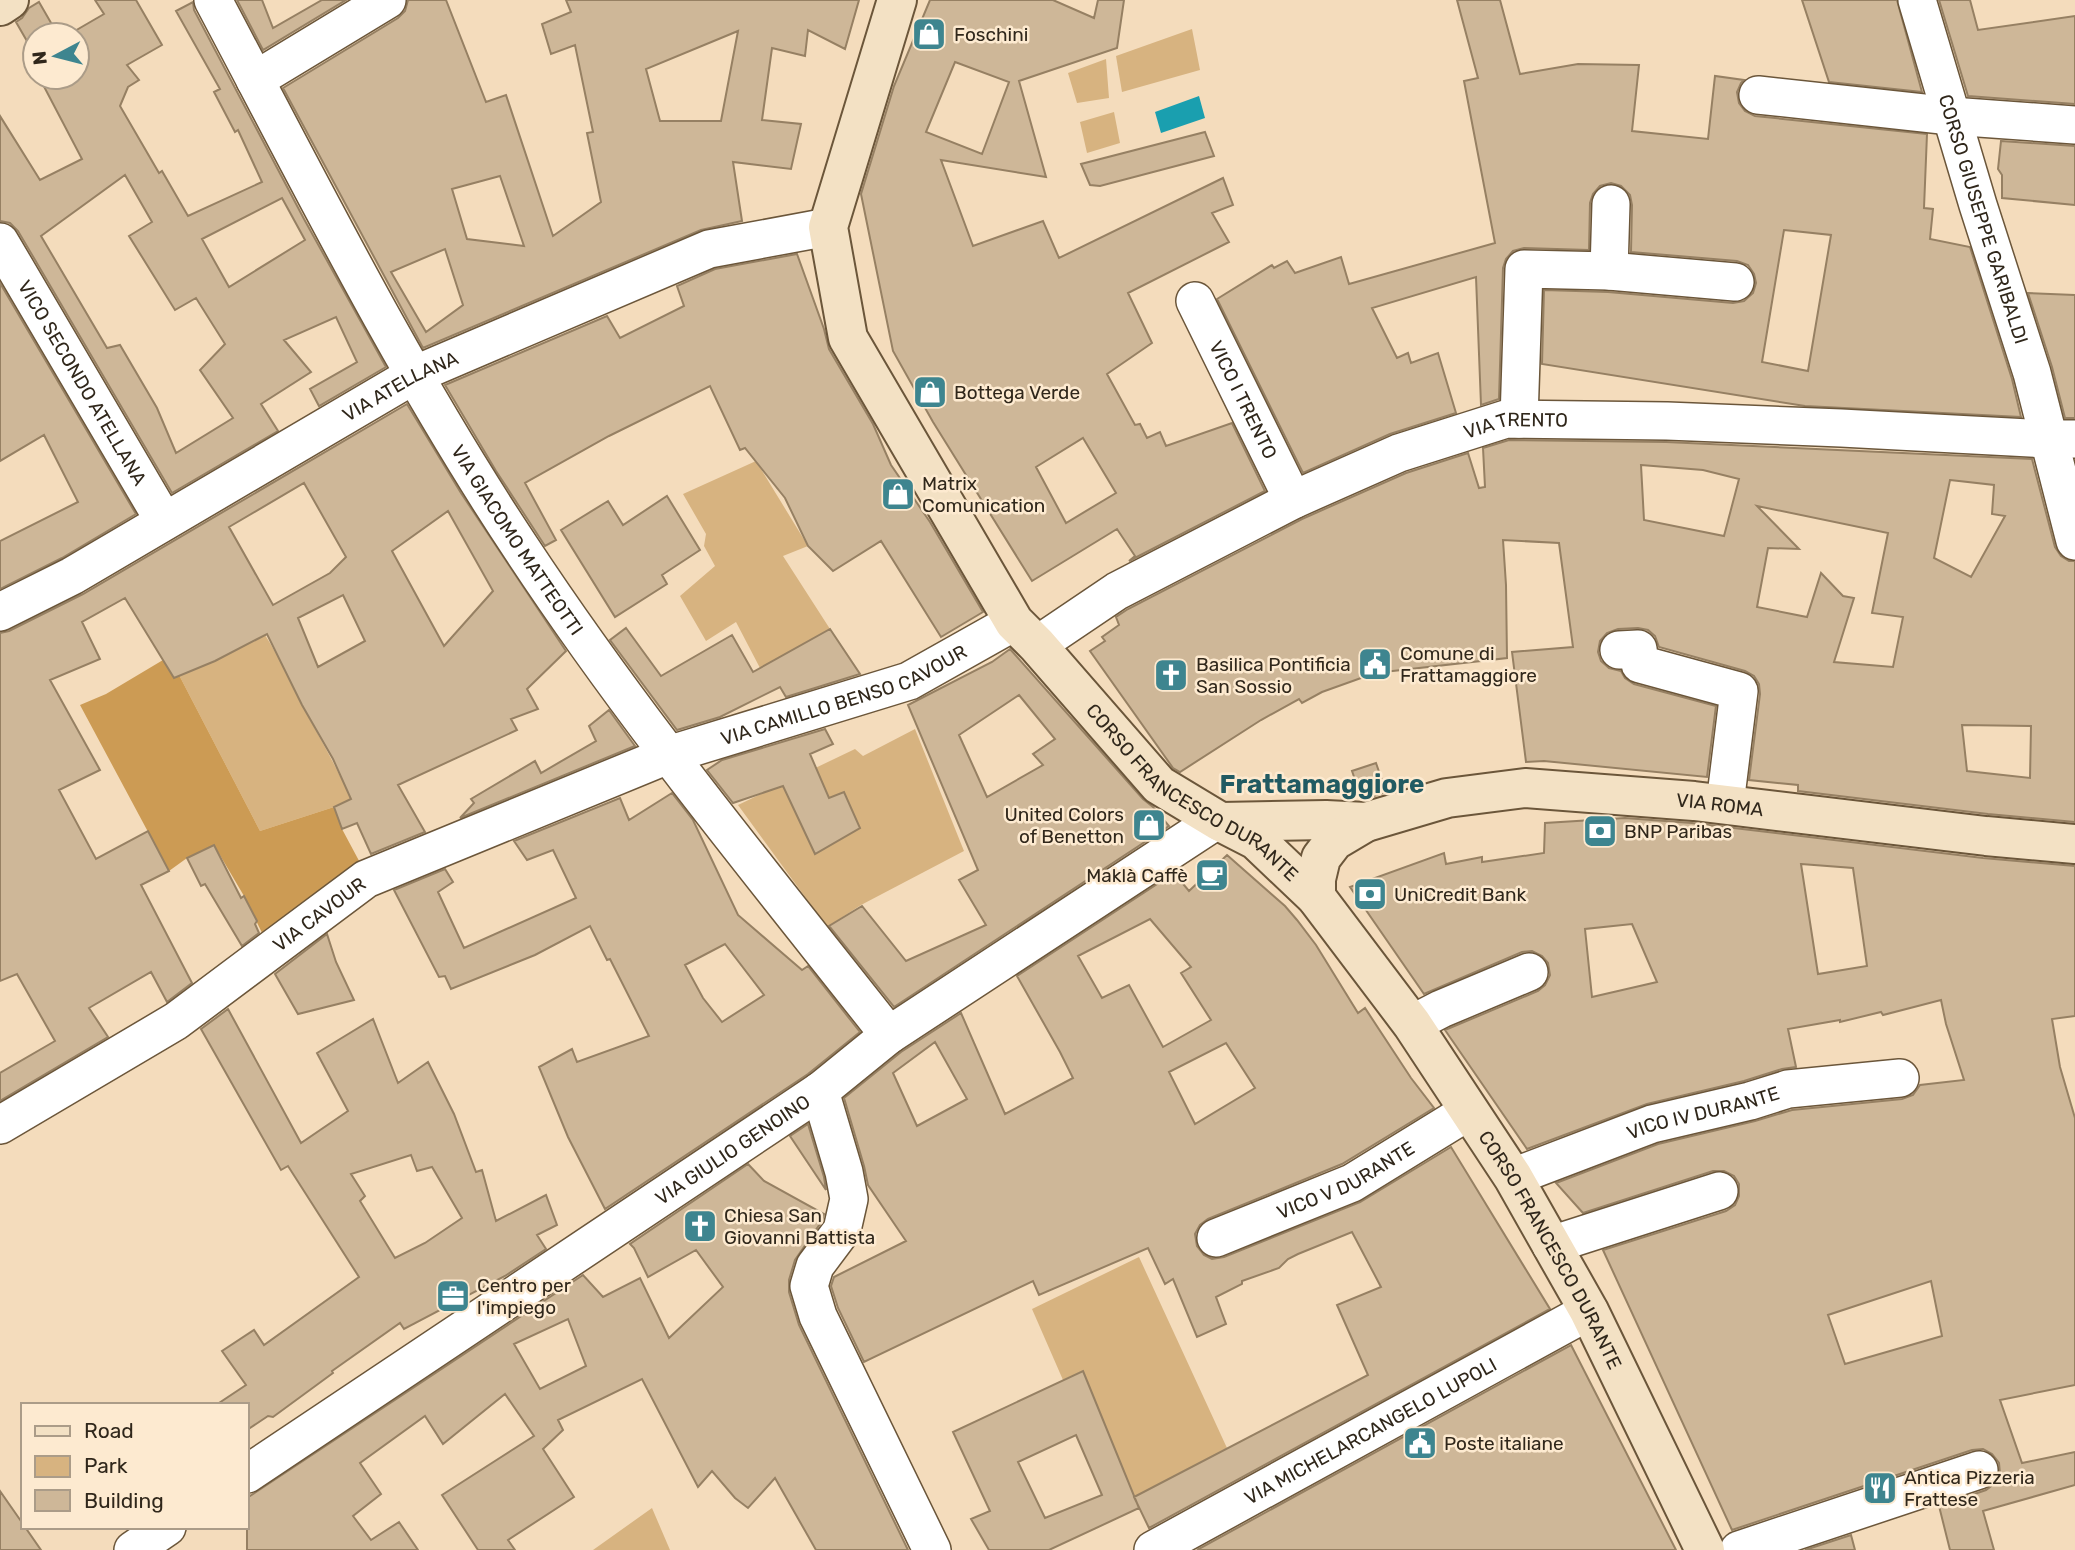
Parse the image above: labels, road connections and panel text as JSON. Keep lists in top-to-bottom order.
{
  "streets": {
    "street": [
      "CORSO GIUSEPPE GARIBALDI",
      "VICO SECONDO ATELLANA",
      "VIA ATELLANA",
      "VICO I TRENTO",
      "VIA TRENTO",
      "VIA GIACOMO MATTEOTTI",
      "VIA CAMILLO BENSO CAVOUR",
      "CORSO FRANCESCO DURANTE",
      "VIA ROMA",
      "VIA CAVOUR",
      "VICO IV DURANTE",
      "VIA GIULIO GENOINO",
      "VICO V DURANTE",
      "VIA MICHELARCANGELO LUPOLI"
    ]
  },
  "crossings": [
    ["CORSO GIUSEPPE GARIBALDI", "VIA TRENTO"],
    ["VICO SECONDO ATELLANA", "VIA ATELLANA"],
    ["VIA ATELLANA", "VIA GIACOMO MATTEOTTI"],
    ["VIA ATELLANA", "CORSO FRANCESCO DURANTE"],
    ["VICO I TRENTO", "VIA TRENTO"],
    ["VIA TRENTO", "VIA CAMILLO BENSO CAVOUR"],
    ["VIA TRENTO", "CORSO FRANCESCO DURANTE"],
    ["VIA GIACOMO MATTEOTTI", "VIA CAMILLO BENSO CAVOUR"],
    ["VIA GIACOMO MATTEOTTI", "VIA CAVOUR"],
    ["VIA GIACOMO MATTEOTTI", "VIA GIULIO GENOINO"],
    ["VIA CAMILLO BENSO CAVOUR", "CORSO FRANCESCO DURANTE"],
    ["VIA CAMILLO BENSO CAVOUR", "VIA CAVOUR"],
    ["CORSO FRANCESCO DURANTE", "VIA ROMA"],
    ["CORSO FRANCESCO DURANTE", "VICO IV DURANTE"],
    ["CORSO FRANCESCO DURANTE", "VIA GIULIO GENOINO"],
    ["CORSO FRANCESCO DURANTE", "VICO V DURANTE"],
    ["CORSO FRANCESCO DURANTE", "VIA MICHELARCANGELO LUPOLI"],
    ["VIA ROMA", "VIA GIULIO GENOINO"]
  ],
  "districts": ["Frattamaggiore"],
  "places": {
    "shop": [
      "Foschini",
      "Bottega Verde",
      "Matrix Comunication",
      "United Colors of Benetton"
    ],
    "public building": ["Comune di Frattamaggiore", "Poste italiane"],
    "church": ["Basilica Pontificia San Sossio", "Chiesa San Giovanni Battista"],
    "bank": ["BNP Paribas", "UniCredit Bank"],
    "cafe": ["Maklà Caffè"],
    "office": ["Centro per l'impiego"],
    "restaurant": ["Antica Pizzeria Frattese"]
  },
  "legend": ["Road", "Park", "Building"],
  "north": "left"
}
